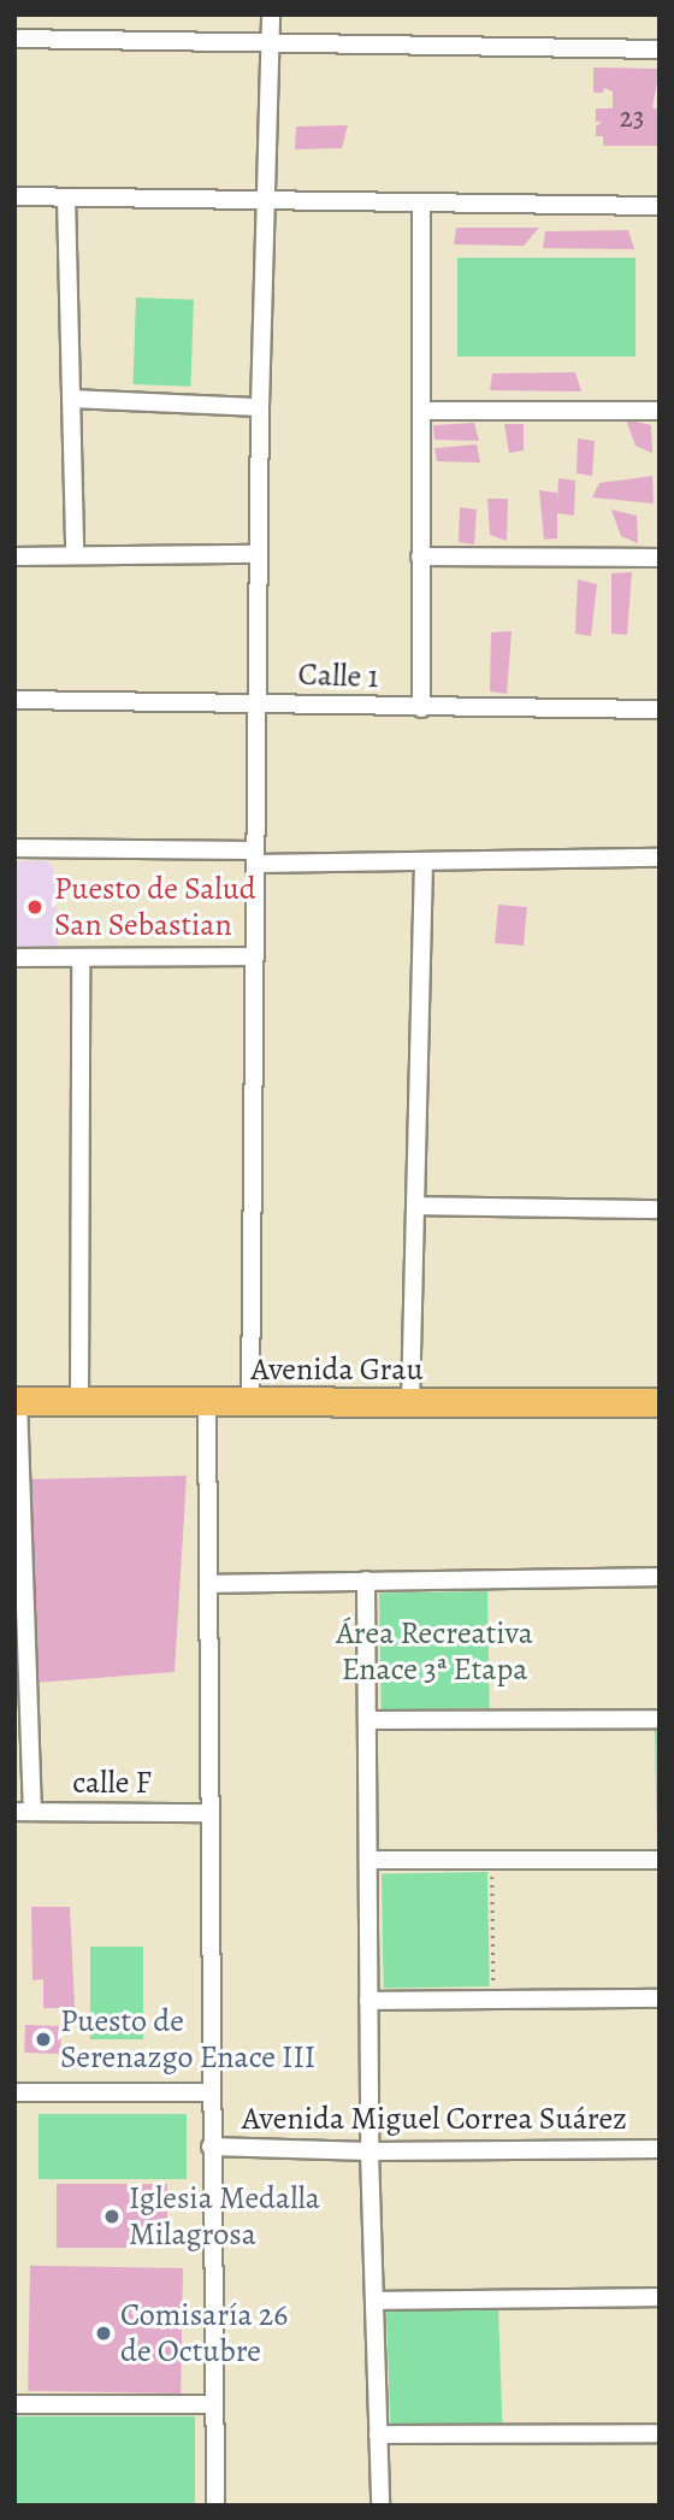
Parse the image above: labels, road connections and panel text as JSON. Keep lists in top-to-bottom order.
{
  "streets": {
    "main road": ["Avenida Grau"],
    "street": ["Calle 1", "calle F", "Avenida Miguel Correa Suárez"]
  },
  "parks": ["Área Recreativa Enace 3ª Etapa"],
  "places": [
    "Puesto de Salud San Sebastian",
    "Puesto de Serenazgo Enace III",
    "Iglesia Medalla Milagrosa",
    "Comisaría 26 de Octubre"
  ],
  "house_numbers": ["23"]
}
